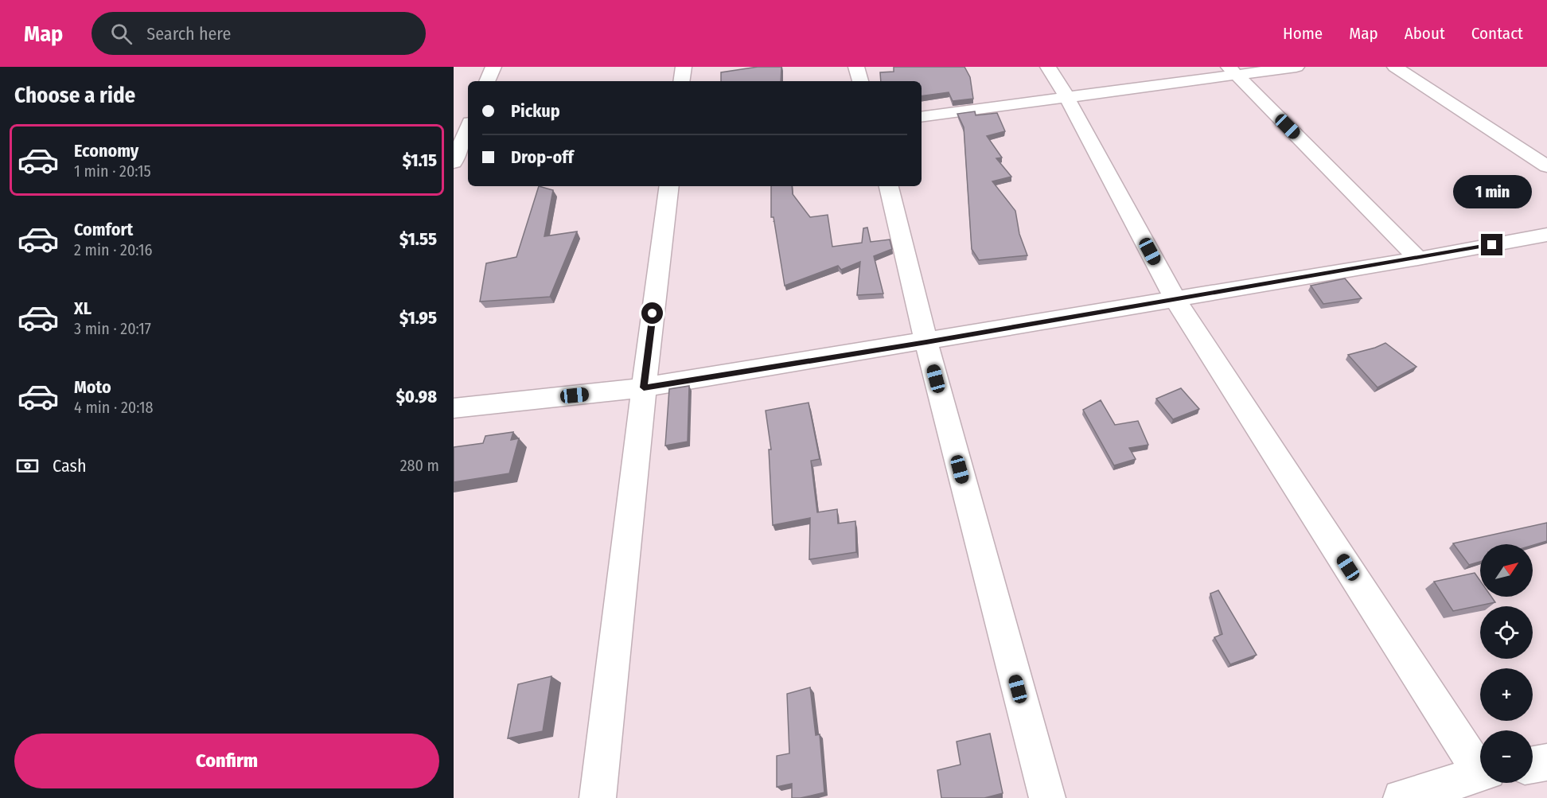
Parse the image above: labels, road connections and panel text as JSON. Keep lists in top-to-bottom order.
{
  "north": "top right",
  "page": {
    "header": "Map",
    "search": "Search here",
    "nav": [
      "Home",
      "Map",
      "About",
      "Contact"
    ],
    "heading": "Choose a ride",
    "banner": ["Pickup", "Drop-off"],
    "list": [
      {
        "name": "Economy",
        "note": "1 min · 20:15",
        "value": "$1.15"
      },
      {
        "name": "Comfort",
        "note": "2 min · 20:16",
        "value": "$1.55"
      },
      {
        "name": "XL",
        "note": "3 min · 20:17",
        "value": "$1.95"
      },
      {
        "name": "Moto",
        "note": "4 min · 20:18",
        "value": "$0.98"
      }
    ],
    "bubble": "1 min",
    "pay": ["Cash", "280 m"],
    "map_buttons": ["+", "−"],
    "buttons": "Confirm"
  }
}
